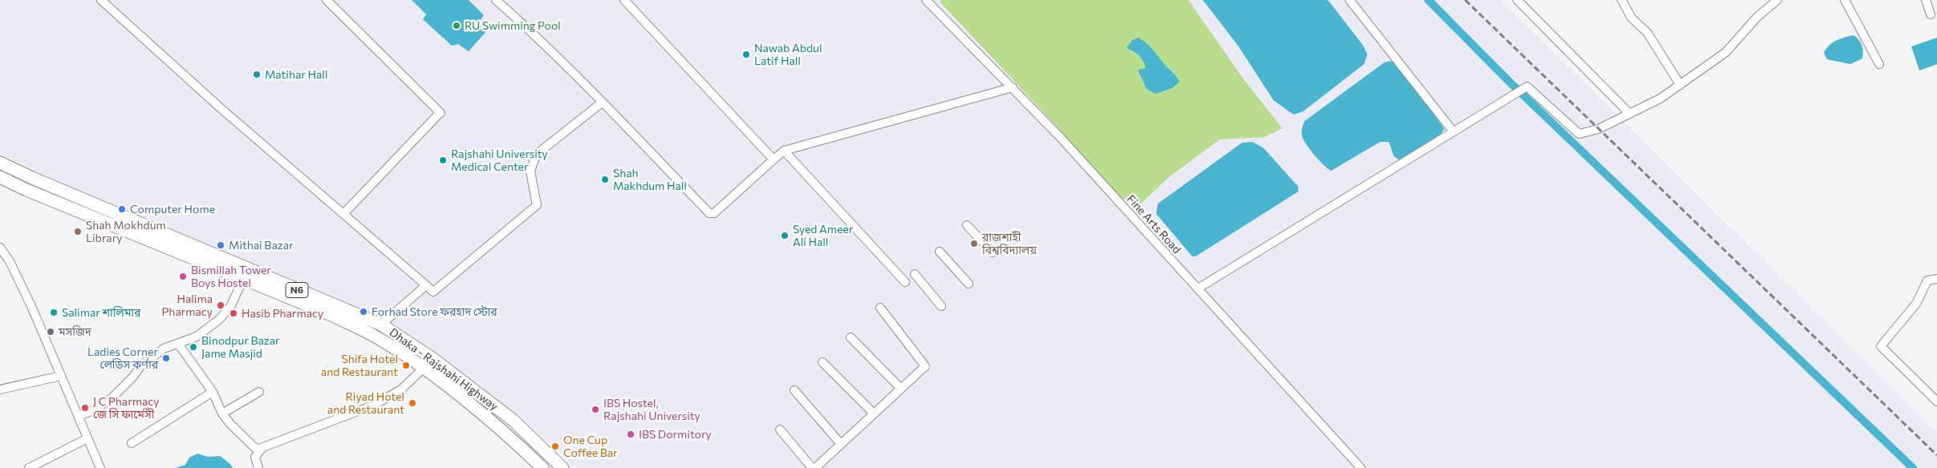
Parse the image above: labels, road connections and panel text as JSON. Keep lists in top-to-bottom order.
{
  "streets": {
    "highway": ["N6", "Dhaka - Rajshahi Highway"],
    "street": ["Fine Arts Road"]
  },
  "places": [
    "RU Swimming Pool",
    "Nawab Abdul Latif Hall",
    "Matihar Hall",
    "Rajshahi University Medical Center",
    "Shah Makhdum Hall",
    "Computer Home",
    "Shah Mokhdum Library",
    "Syed Ameer Ali Hall",
    "রাজশাহী বিশ্ববিদ্যালয়",
    "Mithai Bazar",
    "Bismillah Tower Boys Hostel",
    "Halima Pharmacy",
    "Forhad Store ফরহাদ স্টোর",
    "Salimar শালিমার",
    "Hasib Pharmacy",
    "মসজিদ",
    "Binodpur Bazar Jame Masjid",
    "Ladies Corner লেডিস কর্ণার",
    "Shifa Hotel and Restaurant",
    "Riyad Hotel and Restaurant",
    "J C Pharmacy জে সি ফার্মেসী",
    "IBS Hostel, Rajshahi University",
    "IBS Dormitory",
    "One Cup Coffee Bar"
  ]
}
